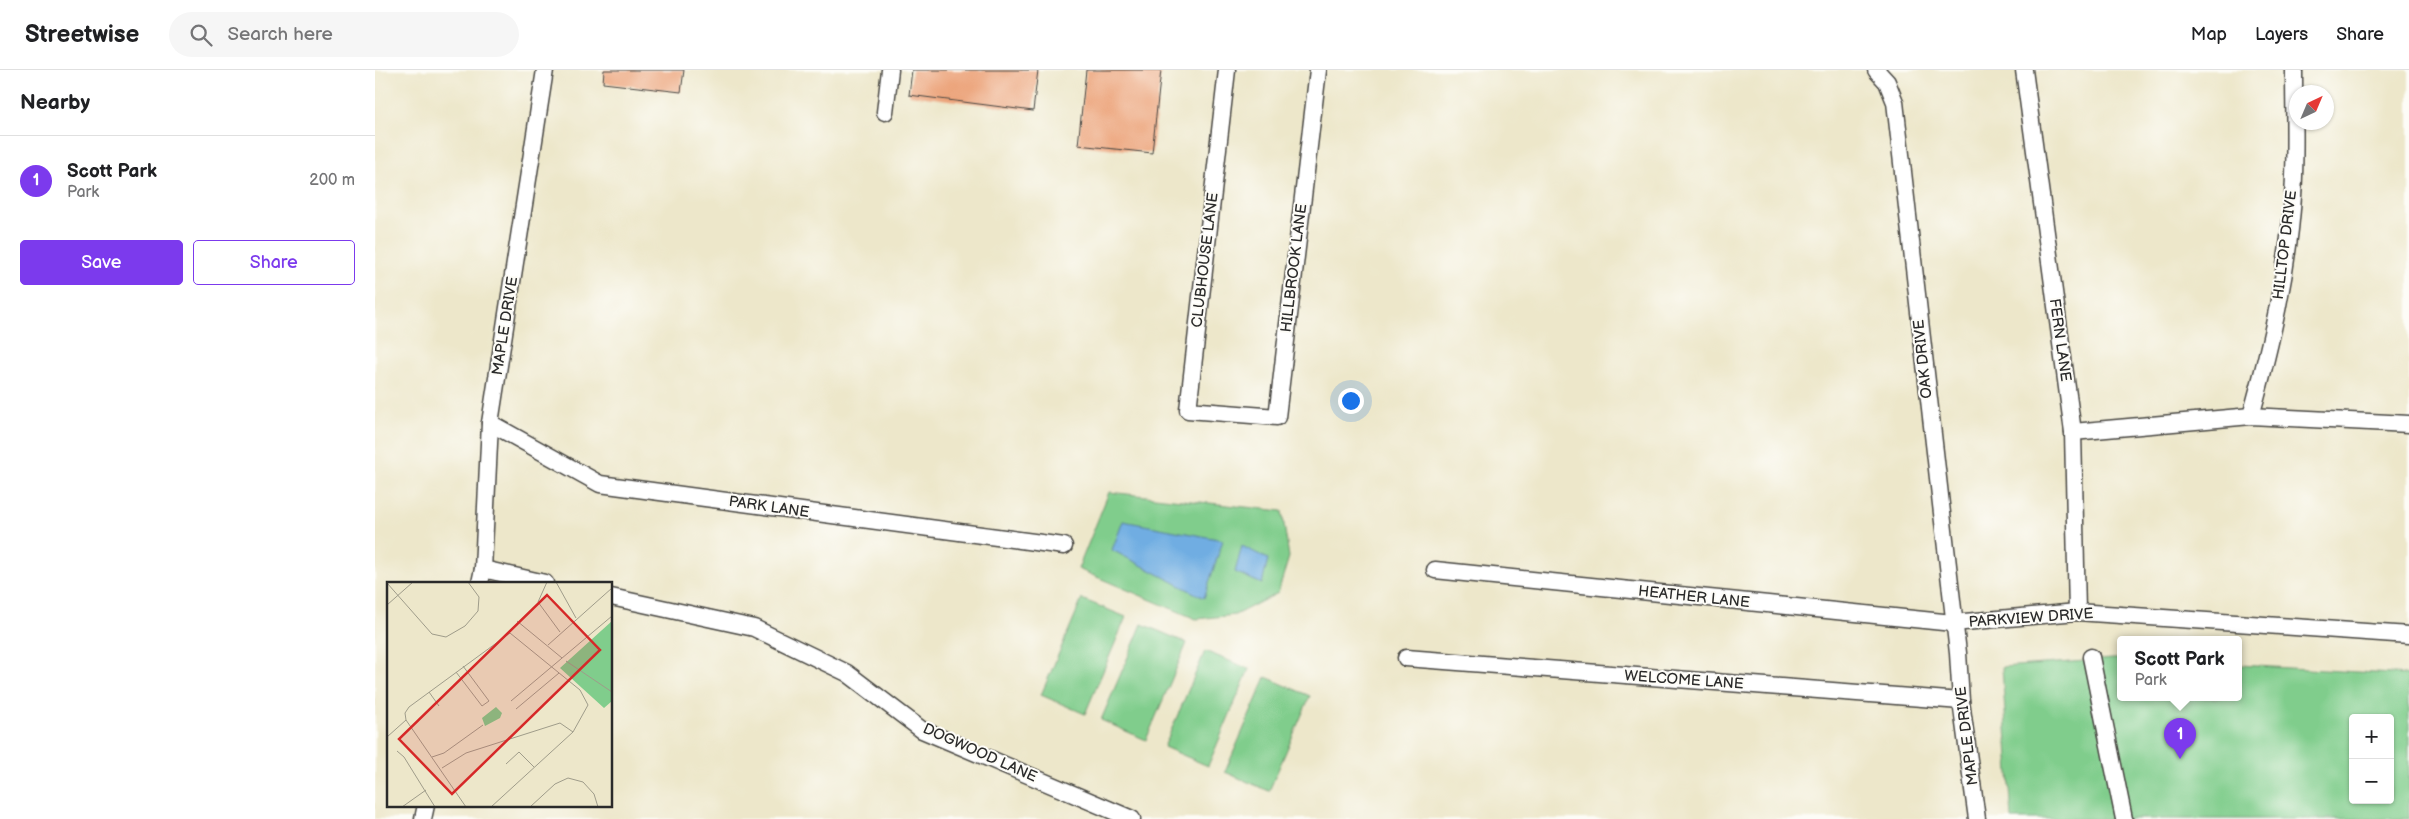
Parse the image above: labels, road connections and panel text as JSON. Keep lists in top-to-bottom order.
{
  "streets": {
    "lane": [
      "HILLTOP DRIVE",
      "CLUBHOUSE LANE",
      "HILLBROOK LANE",
      "MAPLE DRIVE",
      "FERN LANE",
      "OAK DRIVE",
      "PARK LANE",
      "HEATHER LANE",
      "PARKVIEW DRIVE",
      "WELCOME LANE",
      "DOGWOOD LANE"
    ]
  },
  "crossings": [
    ["CLUBHOUSE LANE", "HILLBROOK LANE"],
    ["MAPLE DRIVE", "OAK DRIVE"],
    ["MAPLE DRIVE", "PARK LANE"],
    ["MAPLE DRIVE", "WELCOME LANE"],
    ["FERN LANE", "PARKVIEW DRIVE"],
    ["OAK DRIVE", "HEATHER LANE"],
    ["OAK DRIVE", "PARKVIEW DRIVE"],
    ["HEATHER LANE", "PARKVIEW DRIVE"]
  ],
  "north": "top right",
  "page": {
    "header": "Streetwise",
    "search": "Search here",
    "nav": ["Map", "Layers", "Share"],
    "heading": "Nearby",
    "list": [
      {
        "mark": "1",
        "name": "Scott Park",
        "note": "Park",
        "value": "200 m"
      }
    ],
    "buttons": ["Save", "Share"],
    "popup": ["Scott Park", "Park"],
    "map_buttons": ["+", "−"],
    "pins": "1"
  }
}
